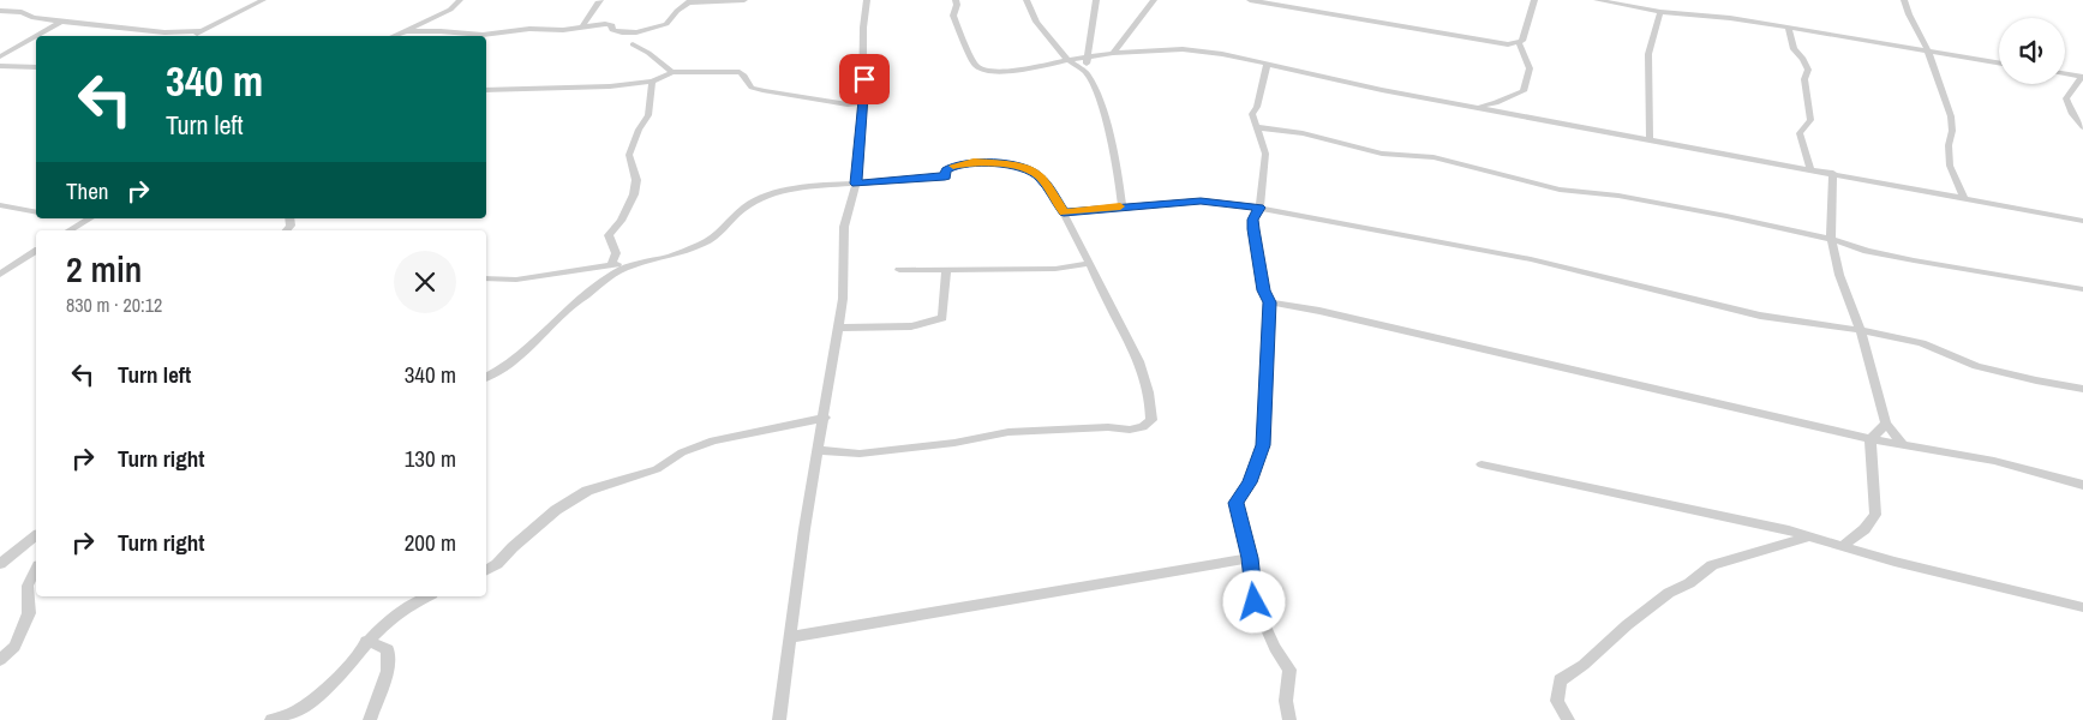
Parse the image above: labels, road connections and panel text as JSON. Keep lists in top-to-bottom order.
{
  "page": {
    "turn": ["340 m", "Turn left"],
    "then": "Then",
    "heading": ["2 min", "830 m · 20:12"],
    "list": [
      {
        "name": "Turn left",
        "value": "340 m"
      },
      {
        "name": "Turn right",
        "value": "130 m"
      },
      {
        "name": "Turn right",
        "value": "200 m"
      }
    ]
  }
}
